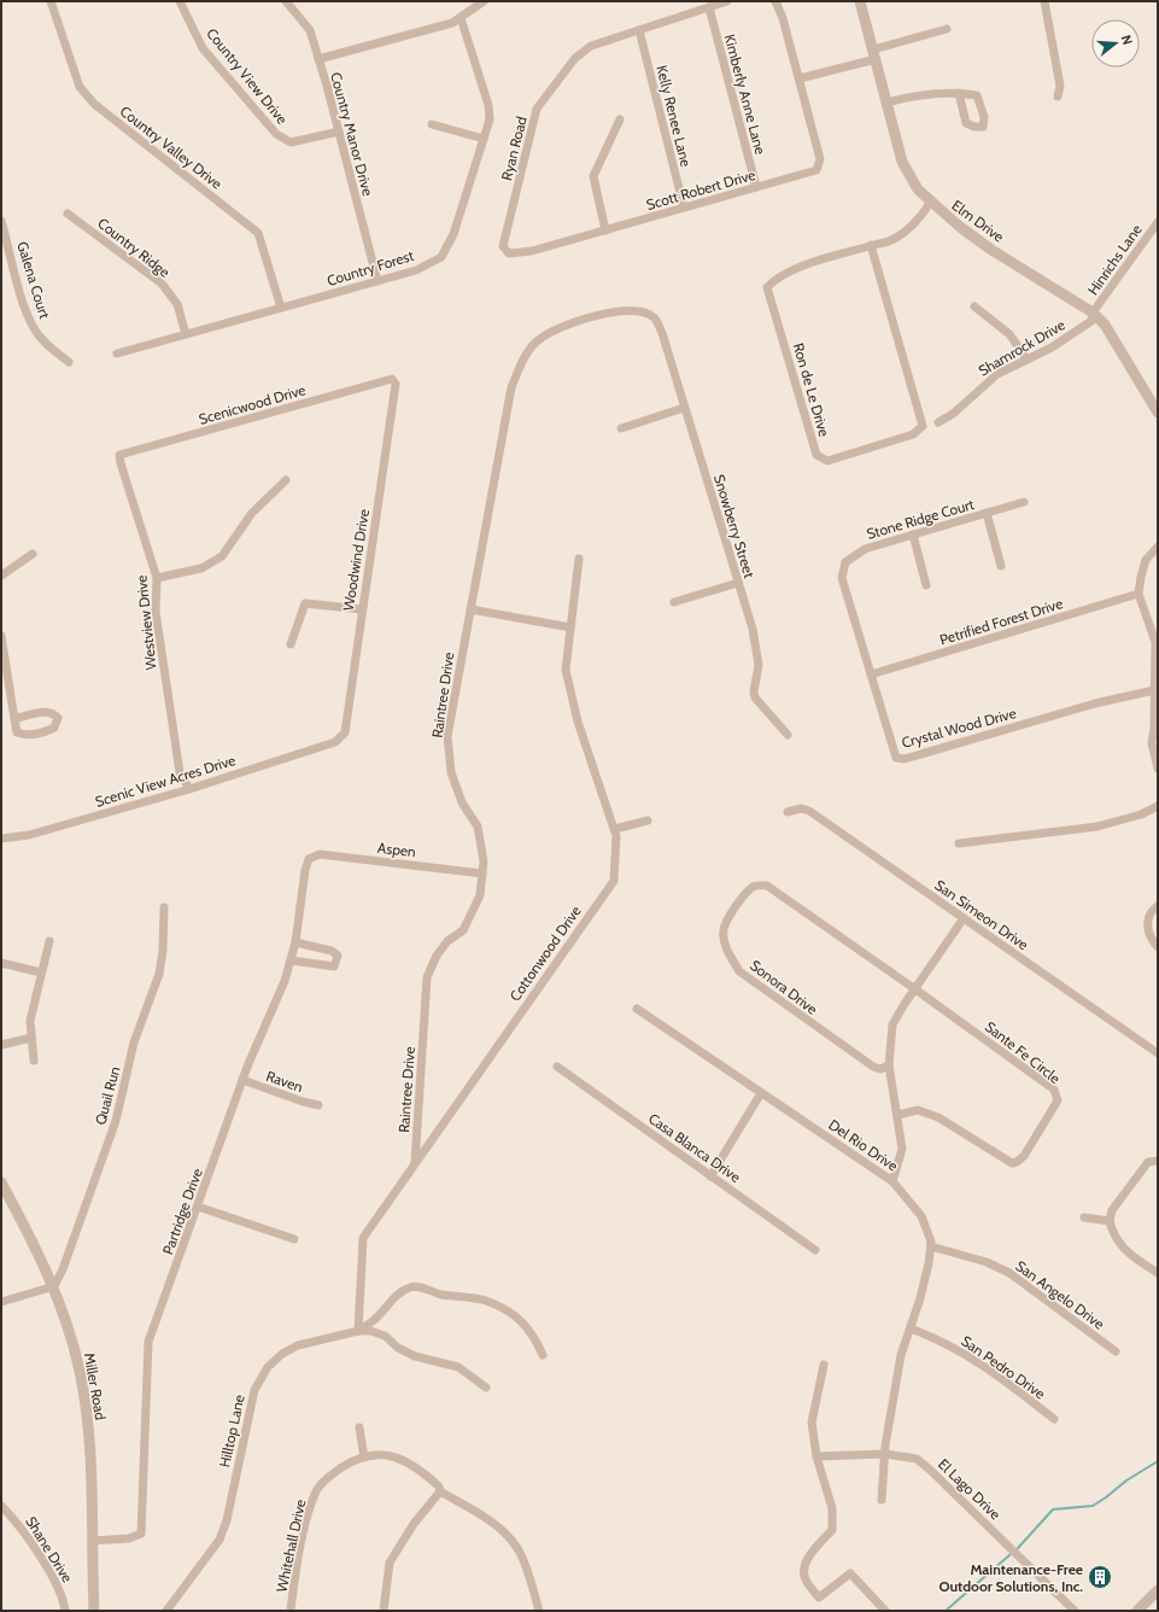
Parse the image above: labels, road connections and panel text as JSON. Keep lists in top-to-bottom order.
{
  "streets": {
    "street": [
      "Country View Drive",
      "Kimberly Anne Lane",
      "Kelly Renee Lane",
      "Country Manor Drive",
      "Country Valley Drive",
      "Ryan Road",
      "Scott Robert Drive",
      "Elm Drive",
      "Country Ridge",
      "Hinrichs Lane",
      "Country Forest",
      "Galena Court",
      "Shamrock Drive",
      "Ron de Le Drive",
      "Scenicwood Drive",
      "Stone Ridge Court",
      "Snowberry Street",
      "Woodwind Drive",
      "Petrified Forest Drive",
      "Westview Drive",
      "Raintree Drive",
      "Crystal Wood Drive",
      "Scenic View Acres Drive",
      "Aspen",
      "San Simeon Drive",
      "Cottonwood Drive",
      "Sonora Drive",
      "Sante Fe Circle",
      "Raven",
      "Quail Run",
      "Del Rio Drive",
      "Casa Blanca Drive",
      "Partridge Drive",
      "San Angelo Drive",
      "San Pedro Drive",
      "Miller Road",
      "Hilltop Lane",
      "El Lago Drive",
      "Whitehall Drive",
      "Shane Drive"
    ]
  },
  "crossings": [
    ["Country View Drive", "Country Manor Drive"],
    ["Kimberly Anne Lane", "Ryan Road"],
    ["Kimberly Anne Lane", "Scott Robert Drive"],
    ["Kelly Renee Lane", "Ryan Road"],
    ["Kelly Renee Lane", "Scott Robert Drive"],
    ["Country Manor Drive", "Country Forest"],
    ["Country Valley Drive", "Country Forest"],
    ["Ryan Road", "Scott Robert Drive"],
    ["Elm Drive", "Hinrichs Lane"],
    ["Elm Drive", "Shamrock Drive"],
    ["Elm Drive", "Ron de Le Drive"],
    ["Country Ridge", "Country Forest"],
    ["Hinrichs Lane", "Shamrock Drive"],
    ["Scenicwood Drive", "Woodwind Drive"],
    ["Scenicwood Drive", "Westview Drive"],
    ["Stone Ridge Court", "Crystal Wood Drive"],
    ["Snowberry Street", "Raintree Drive"],
    ["Woodwind Drive", "Scenic View Acres Drive"],
    ["Petrified Forest Drive", "Crystal Wood Drive"],
    ["Westview Drive", "Scenic View Acres Drive"],
    ["Raintree Drive", "Aspen"],
    ["Raintree Drive", "Cottonwood Drive"],
    ["Aspen", "Partridge Drive"],
    ["Cottonwood Drive", "Hilltop Lane"],
    ["Sonora Drive", "Sante Fe Circle"],
    ["Raven", "Partridge Drive"],
    ["Quail Run", "Miller Road"],
    ["Del Rio Drive", "San Angelo Drive"],
    ["Del Rio Drive", "San Pedro Drive"],
    ["Del Rio Drive", "El Lago Drive"],
    ["Partridge Drive", "Miller Road"]
  ],
  "places": {
    "building": ["Maintenance-Free Outdoor Solutions, Inc."]
  },
  "north": "right"
}
